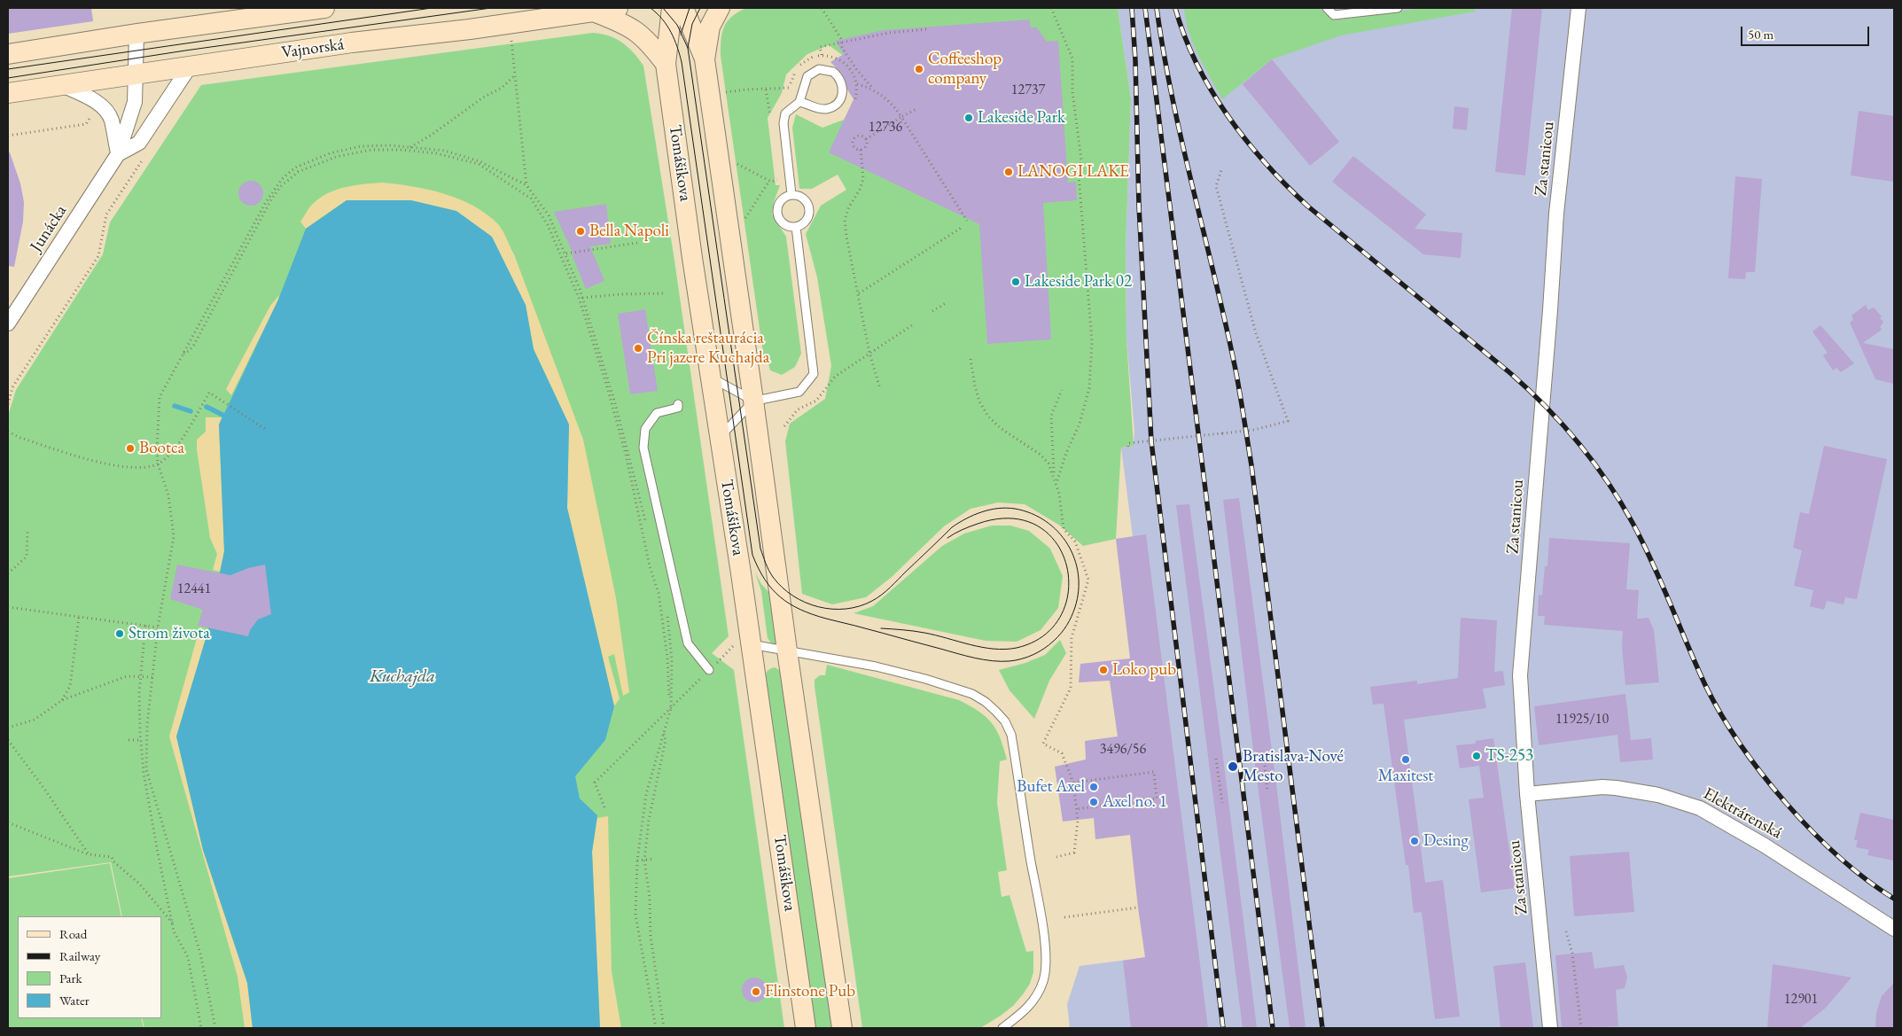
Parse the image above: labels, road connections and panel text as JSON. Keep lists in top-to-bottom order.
{
  "streets": {
    "main road": ["Vajnorská", "Tomášikova"],
    "street": ["Za stanicou", "Junácka", "Elektrárenská"]
  },
  "crossings": [
    ["Vajnorská", "Junácka"],
    ["Za stanicou", "Elektrárenská"]
  ],
  "water": ["Kuchajda"],
  "places": [
    "Coffeeshop company",
    "Lakeside Park",
    "LANOGI LAKE",
    "Bella Napoli",
    "Lakeside Park 02",
    "Čínska reštaurácia Pri jazere Kuchajda",
    "Bootca",
    "Strom života",
    "Loko pub",
    "TS-253",
    "Maxitest",
    "Bratislava-Nové Mesto",
    "Bufet Axel",
    "Axel no. 1",
    "Desing",
    "Flinstone Pub"
  ],
  "house_numbers": [
    "12737",
    "12736",
    "12441",
    "11925/10",
    "3496/56",
    "12901"
  ],
  "legend": [
    "Road",
    "Railway",
    "Park",
    "Water"
  ],
  "scale_bar": "50 m"
}
